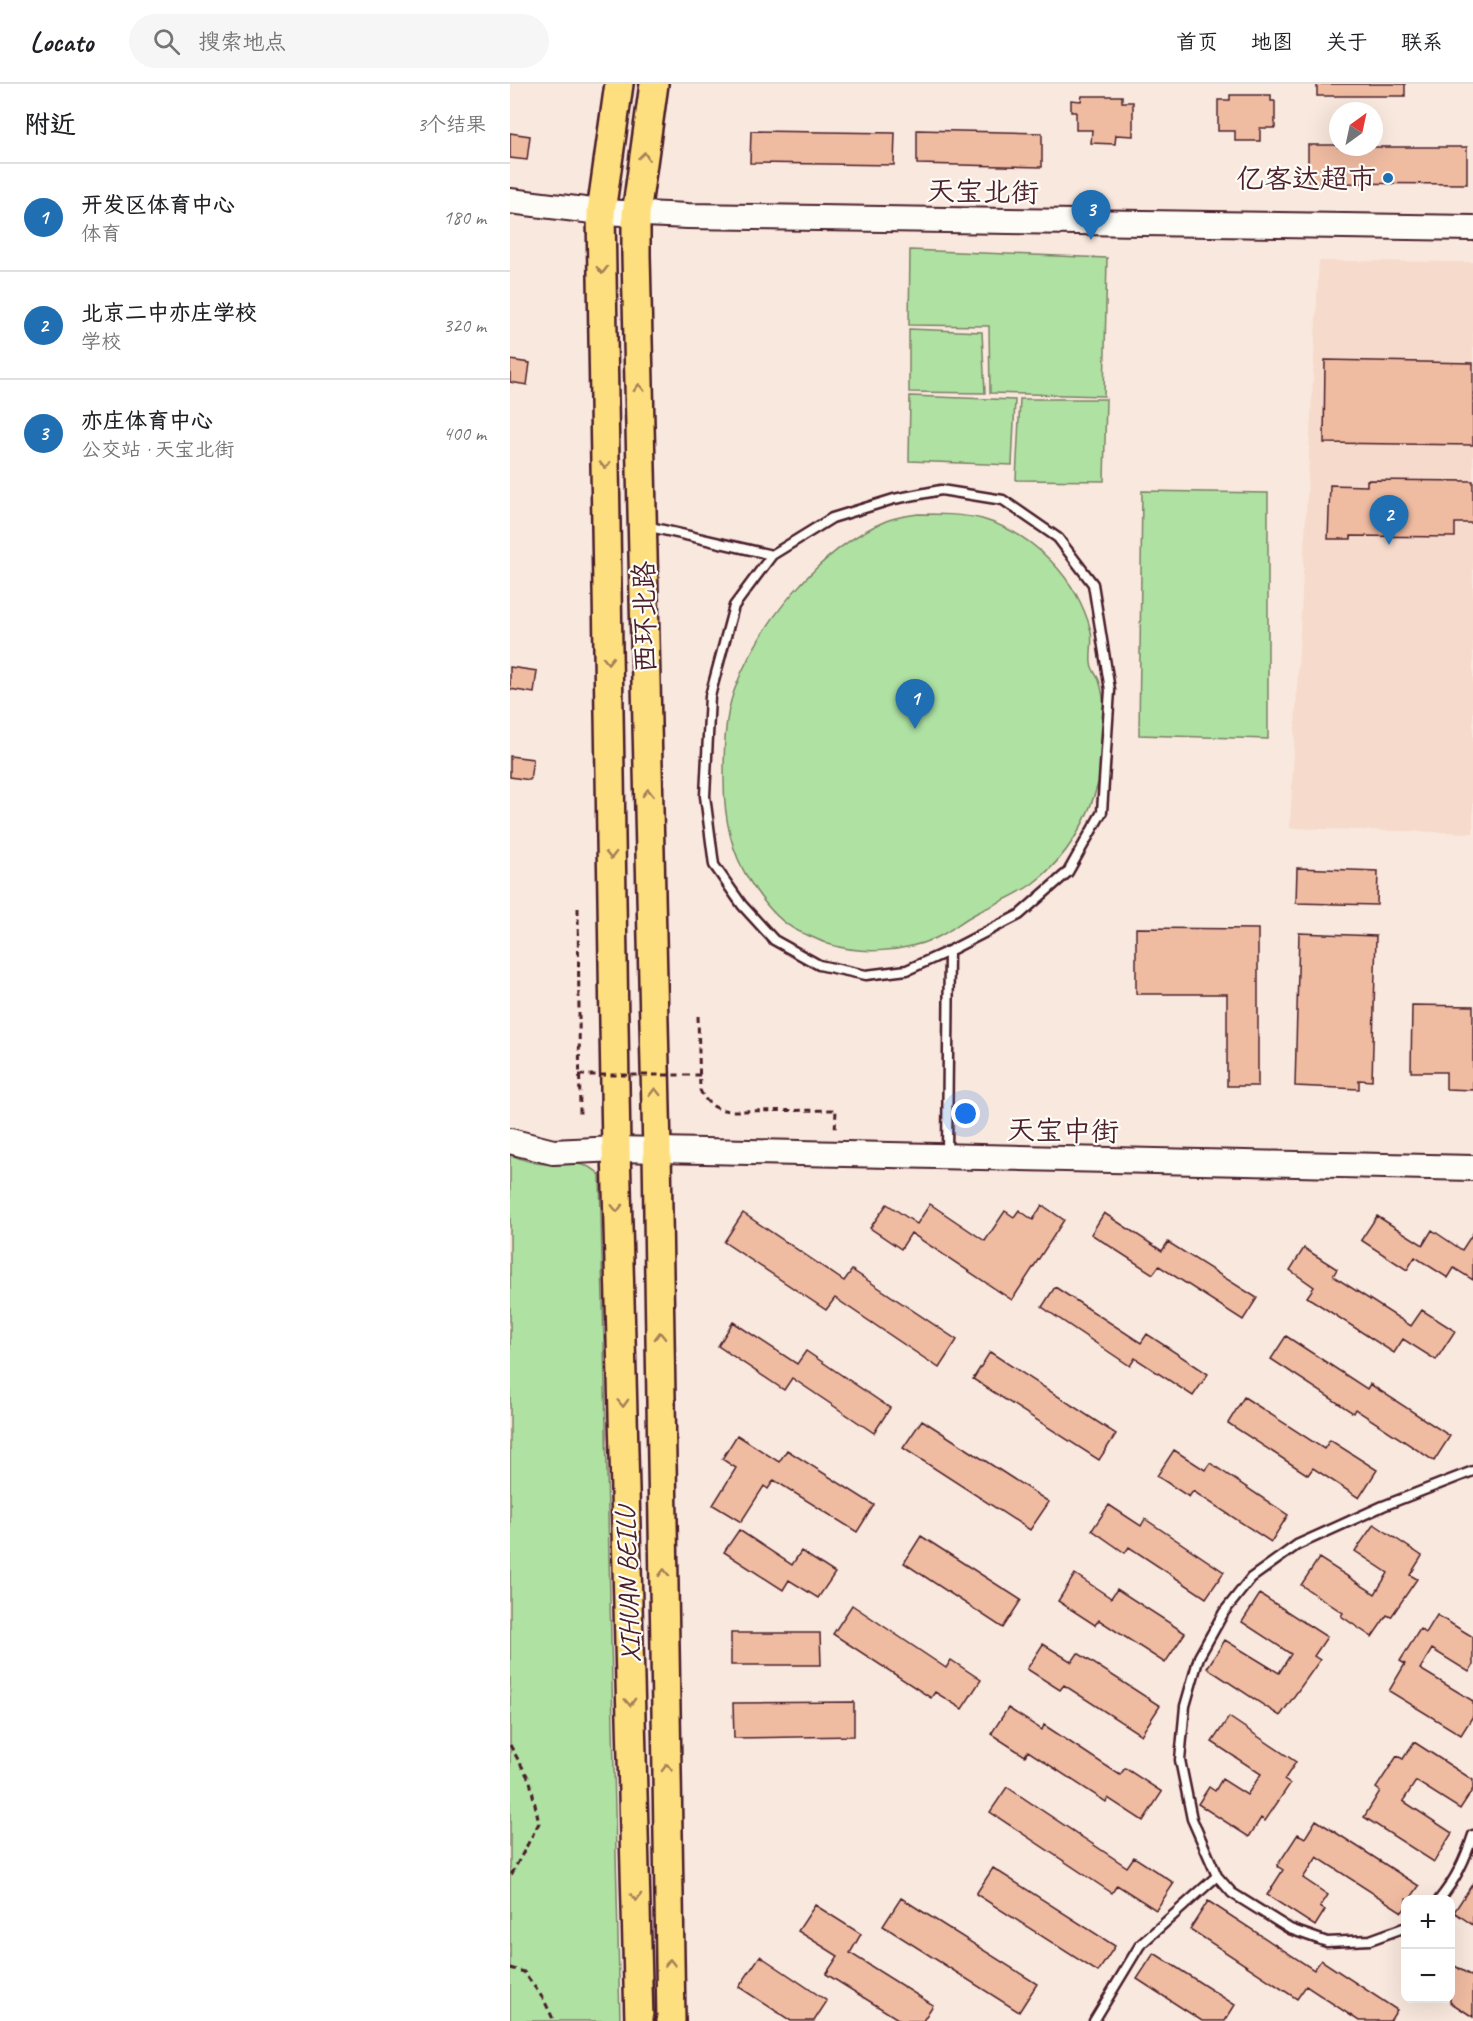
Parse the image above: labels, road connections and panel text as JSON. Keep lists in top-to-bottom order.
{
  "streets": {
    "main road": ["西环北路", "XIHUAN BEILU"],
    "street": ["天宝北街", "天宝中街"]
  },
  "crossings": [
    ["天宝北街", "西环北路"],
    ["西环北路", "天宝中街"],
    ["西环北路", "XIHUAN BEILU"],
    ["天宝中街", "XIHUAN BEILU"]
  ],
  "places": ["亿客达超市"],
  "north": "top right",
  "page": {
    "header": "Locato",
    "search": "搜索地点",
    "nav": [
      "首页",
      "地图",
      "关于",
      "联系"
    ],
    "heading": ["附近", "3个结果"],
    "list": [
      {
        "mark": "1",
        "name": "开发区体育中心",
        "note": "体育",
        "value": "180 m"
      },
      {
        "mark": "2",
        "name": "北京二中亦庄学校",
        "note": "学校",
        "value": "320 m"
      },
      {
        "mark": "3",
        "name": "亦庄体育中心",
        "note": "公交站 · 天宝北街",
        "value": "400 m"
      }
    ],
    "pins": ["3", "2", "1"],
    "map_buttons": ["+", "−"]
  }
}
